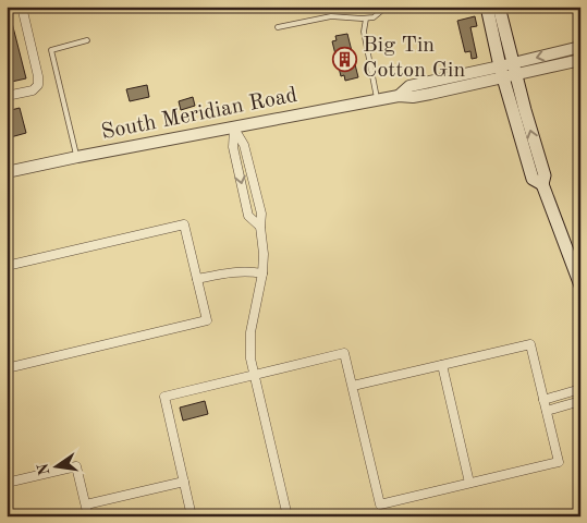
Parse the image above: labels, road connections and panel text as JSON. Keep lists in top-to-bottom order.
{
  "streets": {
    "street": ["South Meridian Road"]
  },
  "places": {
    "building": ["Big Tin Cotton Gin"]
  },
  "north": "left"
}
